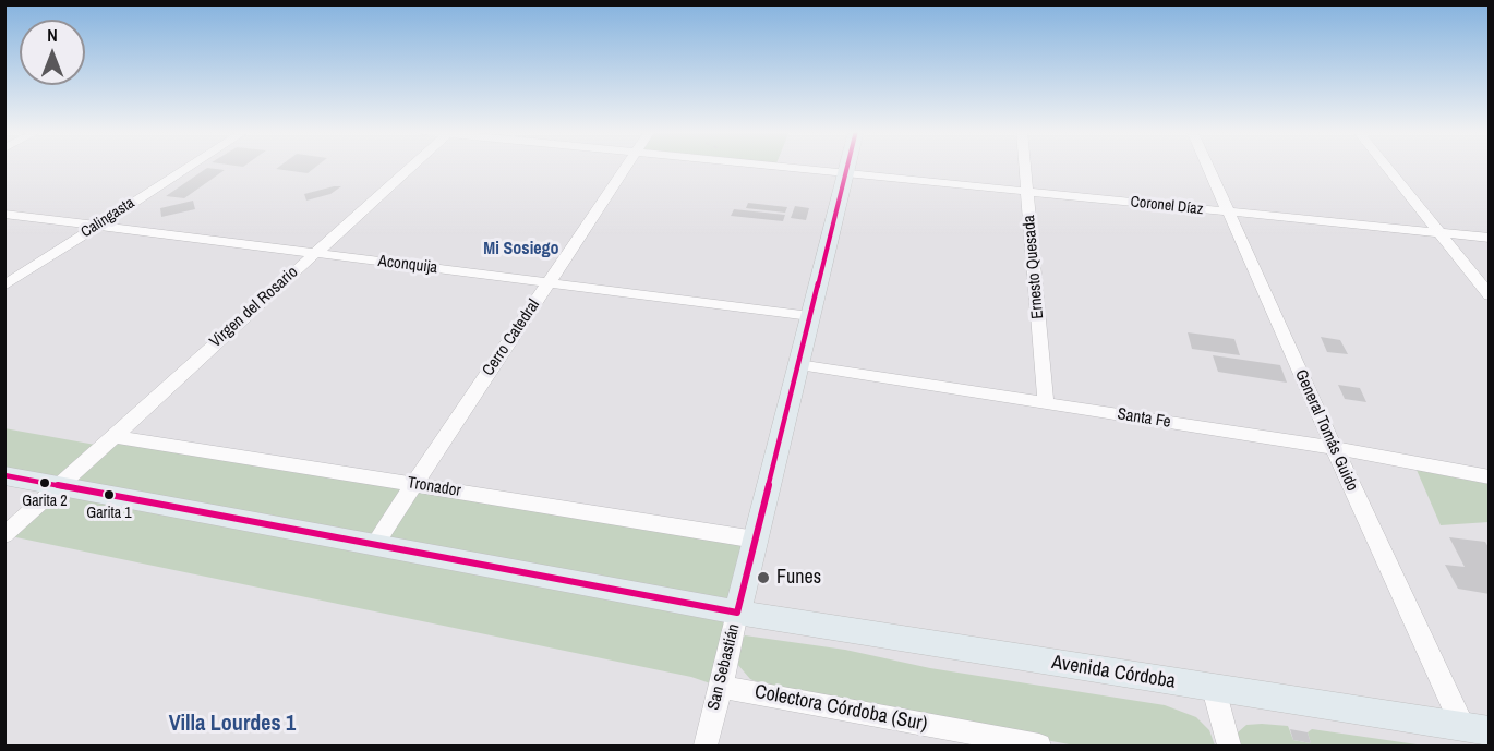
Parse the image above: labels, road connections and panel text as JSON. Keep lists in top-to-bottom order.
{
  "streets": {
    "main road": ["San Sebastián", "Avenida Córdoba"],
    "street": [
      "Coronel Díaz",
      "Calingasta",
      "Aconquija",
      "Ernesto Quesada",
      "Virgen del Rosario",
      "Cerro Catedral",
      "Santa Fe",
      "General Tomás Guido",
      "Tronador",
      "Colectora Córdoba (Sur)"
    ]
  },
  "crossings": [
    ["Coronel Díaz", "Ernesto Quesada"],
    ["Coronel Díaz", "General Tomás Guido"],
    ["Coronel Díaz", "San Sebastián"],
    ["Calingasta", "Aconquija"],
    ["Aconquija", "Virgen del Rosario"],
    ["Aconquija", "Cerro Catedral"],
    ["Aconquija", "San Sebastián"],
    ["Ernesto Quesada", "Santa Fe"],
    ["Virgen del Rosario", "Tronador"],
    ["Virgen del Rosario", "Avenida Córdoba"],
    ["Cerro Catedral", "Tronador"],
    ["Cerro Catedral", "Avenida Córdoba"],
    ["Santa Fe", "General Tomás Guido"],
    ["Santa Fe", "San Sebastián"],
    ["General Tomás Guido", "Avenida Córdoba"],
    ["Tronador", "San Sebastián"],
    ["San Sebastián", "Avenida Córdoba"],
    ["San Sebastián", "Colectora Córdoba (Sur)"]
  ],
  "districts": ["Mi Sosiego", "Villa Lourdes 1"],
  "places": ["Garita 2", "Garita 1", "Funes"],
  "north": "top"
}
